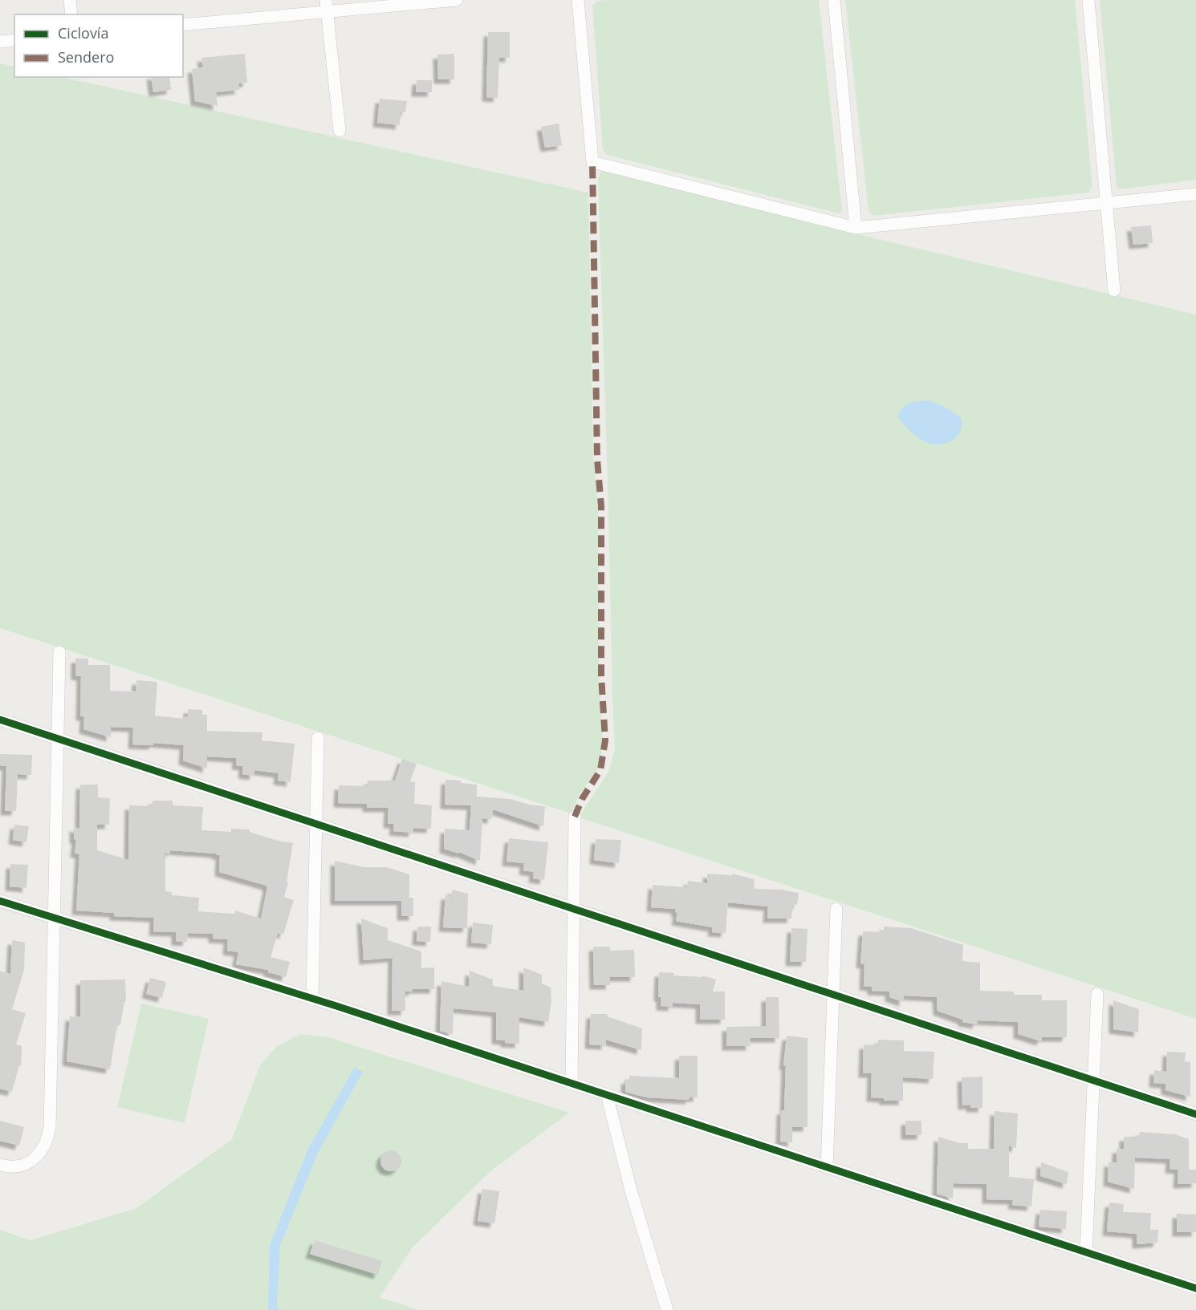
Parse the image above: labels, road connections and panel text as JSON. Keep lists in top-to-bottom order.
{
  "legend": ["Ciclovía", "Sendero"]
}
